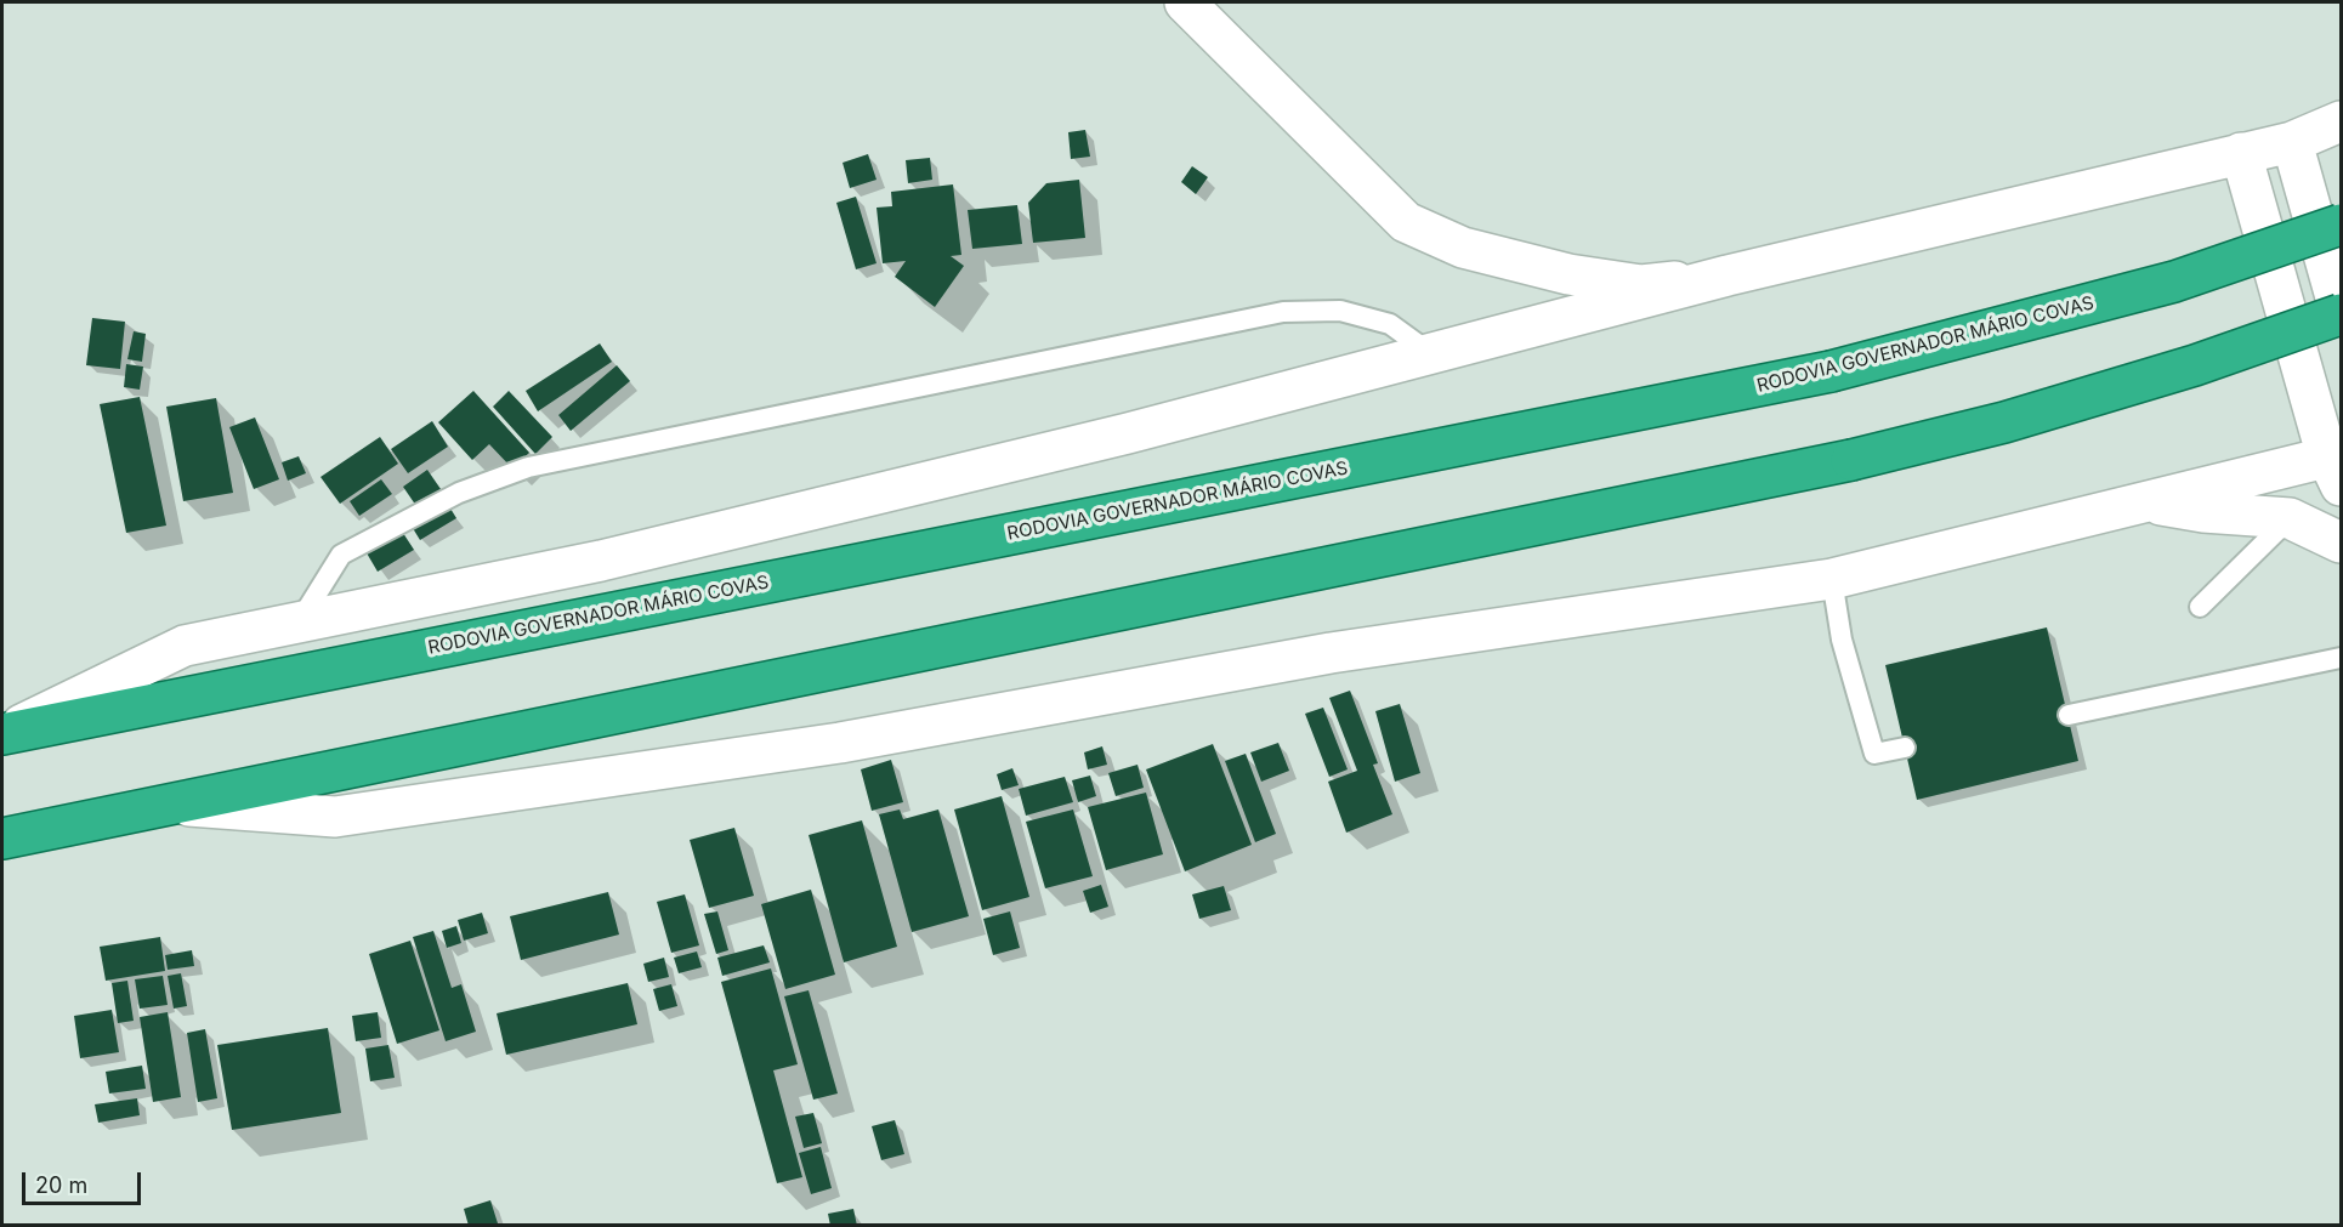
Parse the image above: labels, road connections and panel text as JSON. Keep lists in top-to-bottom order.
{
  "streets": {
    "highway": ["RODOVIA GOVERNADOR MÁRIO COVAS"]
  },
  "scale_bar": "20 m"
}
